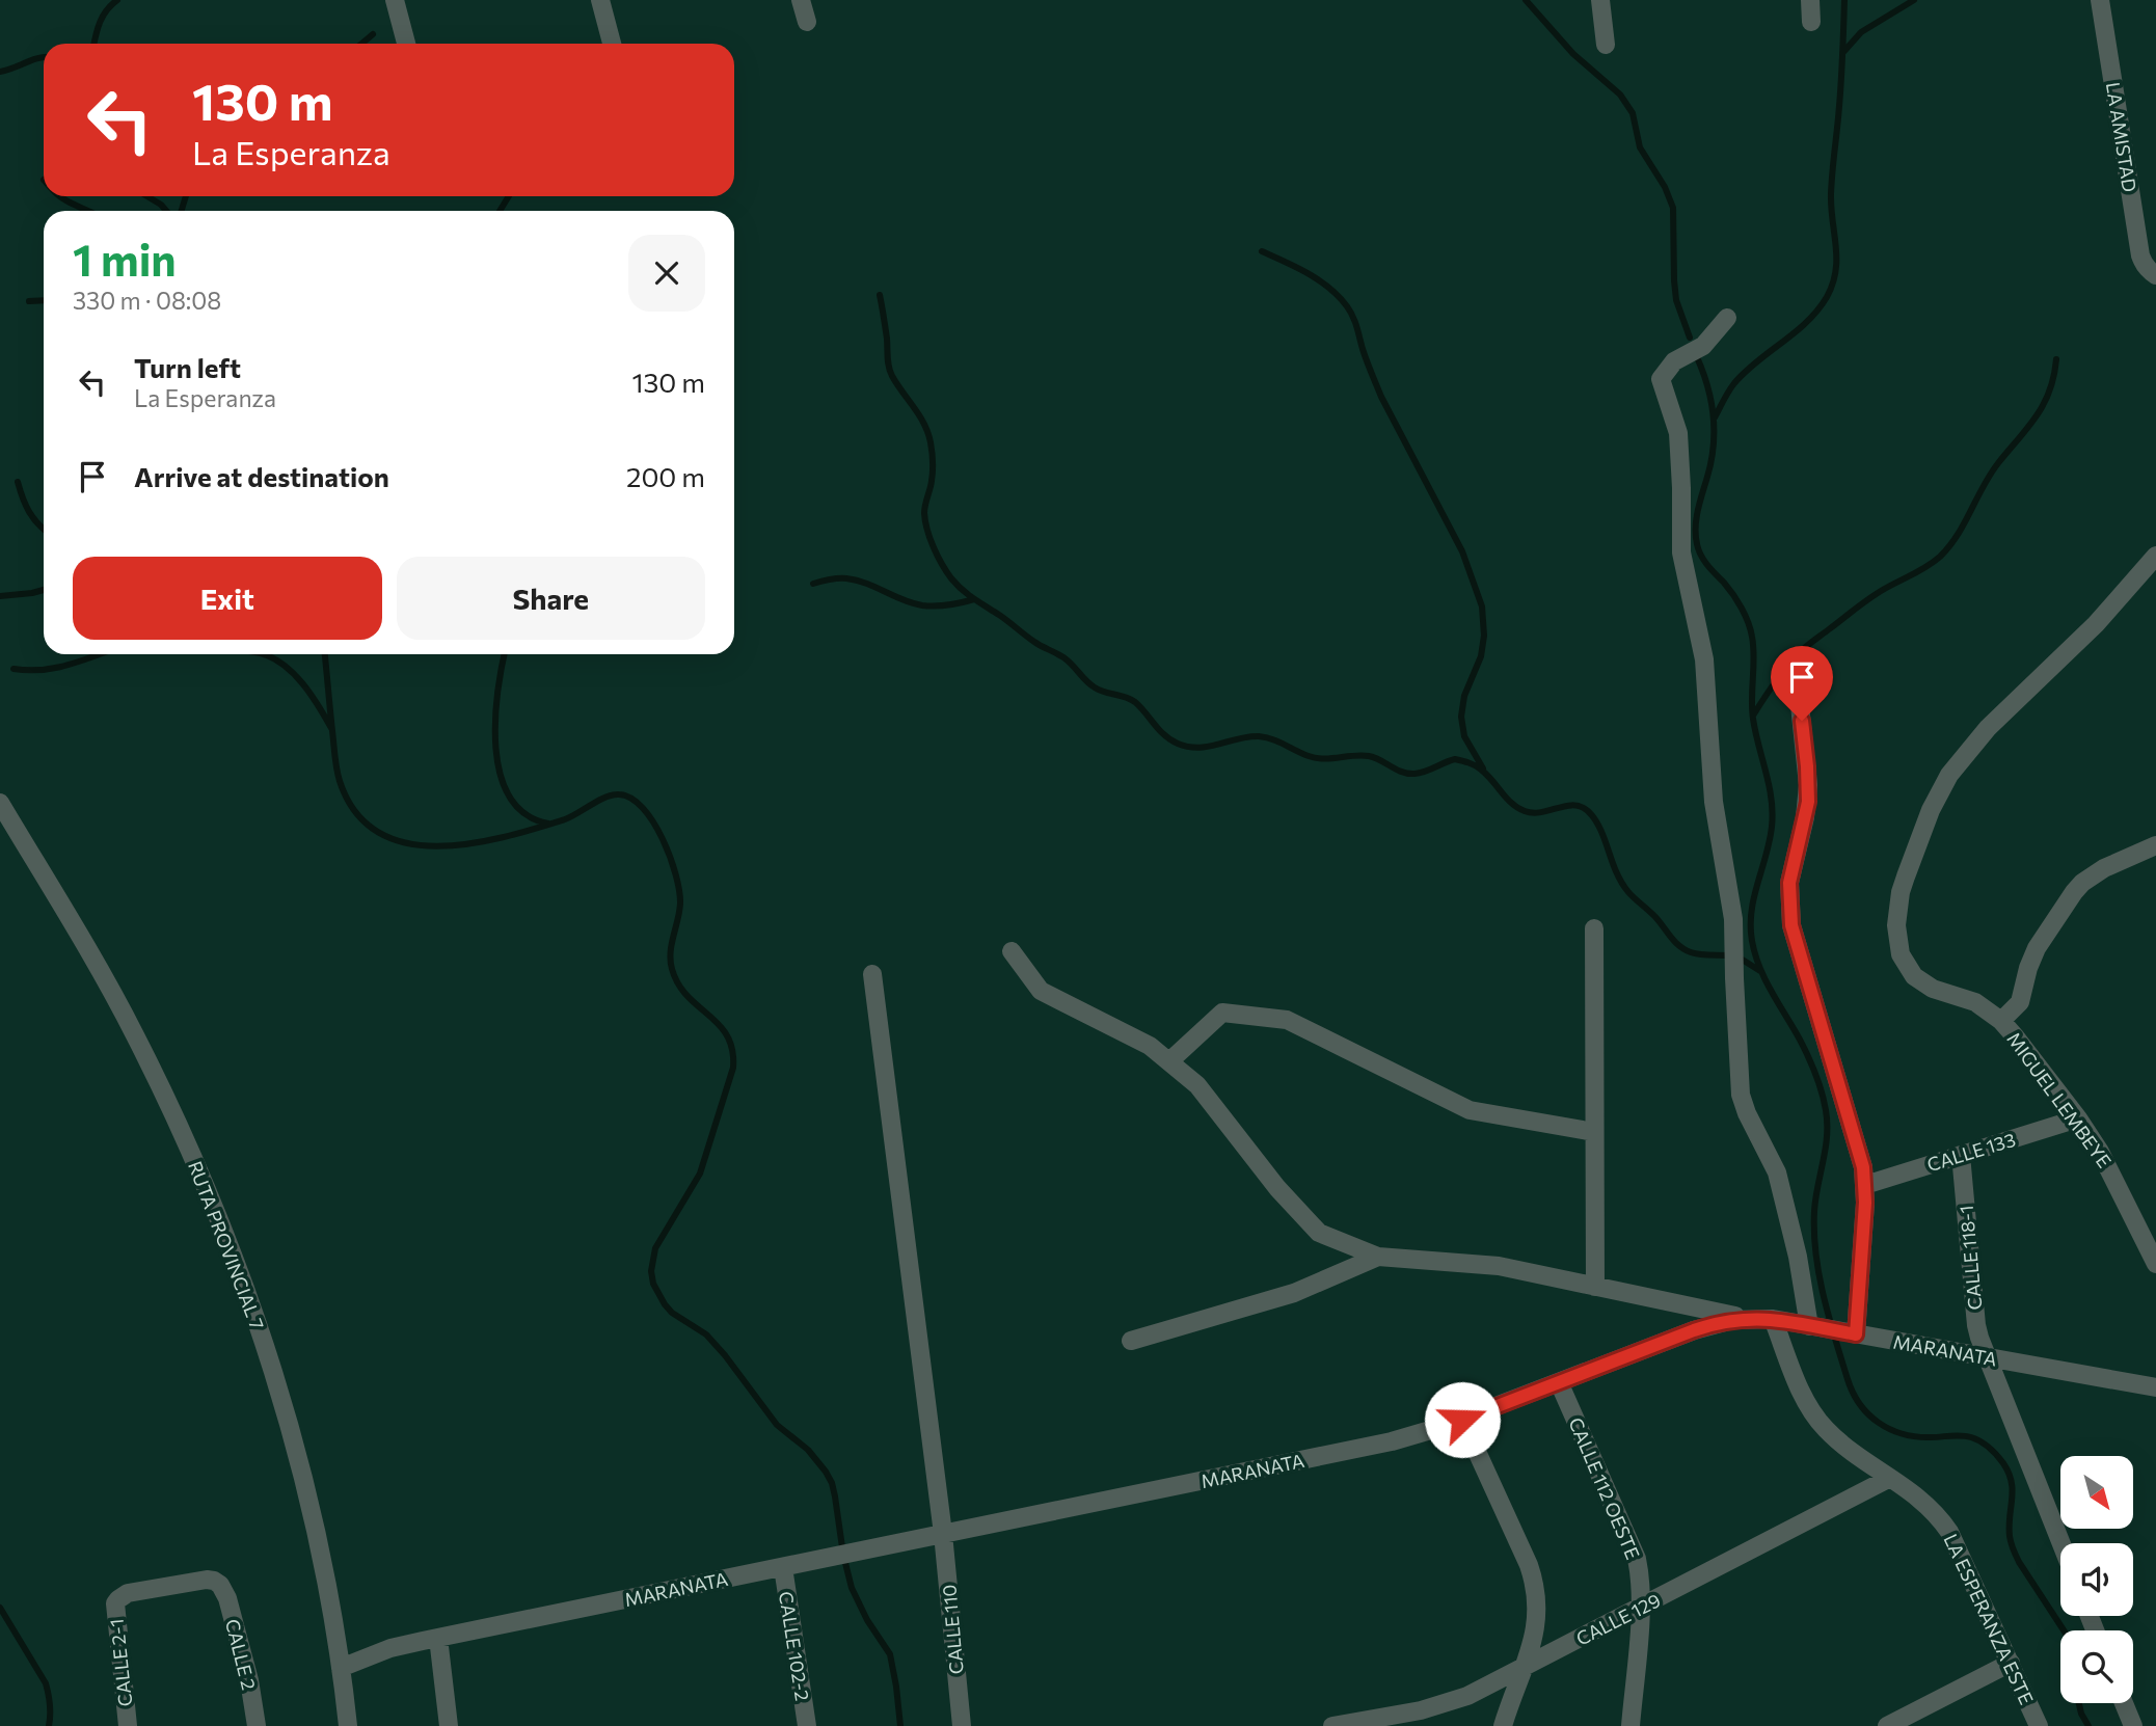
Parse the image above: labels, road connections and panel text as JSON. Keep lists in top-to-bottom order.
{
  "streets": {
    "street": [
      "LA AMISTAD",
      "MIGUEL LEMBEYE",
      "CALLE 133",
      "RUTA PROVINCIAL 7",
      "CALLE 118-1",
      "MARANATA",
      "CALLE 112 OESTE",
      "CALLE 129",
      "LA ESPERANZA ESTE",
      "CALLE 110",
      "CALLE 102-2",
      "CALLE 2",
      "CALLE 2-1"
    ]
  },
  "crossings": [
    ["MIGUEL LEMBEYE", "CALLE 133"],
    ["CALLE 133", "CALLE 118-1"],
    ["RUTA PROVINCIAL 7", "MARANATA"],
    ["CALLE 118-1", "MARANATA"],
    ["MARANATA", "CALLE 112 OESTE"],
    ["MARANATA", "LA ESPERANZA ESTE"],
    ["MARANATA", "CALLE 110"],
    ["MARANATA", "CALLE 102-2"],
    ["CALLE 112 OESTE", "CALLE 129"],
    ["CALLE 129", "LA ESPERANZA ESTE"],
    ["CALLE 2", "CALLE 2-1"]
  ],
  "north": "bottom right",
  "page": {
    "turn": ["130 m", "La Esperanza"],
    "heading": ["1 min", "330 m · 08:08"],
    "list": [
      {
        "name": "Turn left",
        "note": "La Esperanza",
        "value": "130 m"
      },
      {
        "name": "Arrive at destination",
        "value": "200 m"
      }
    ],
    "buttons": ["Exit", "Share"]
  }
}
